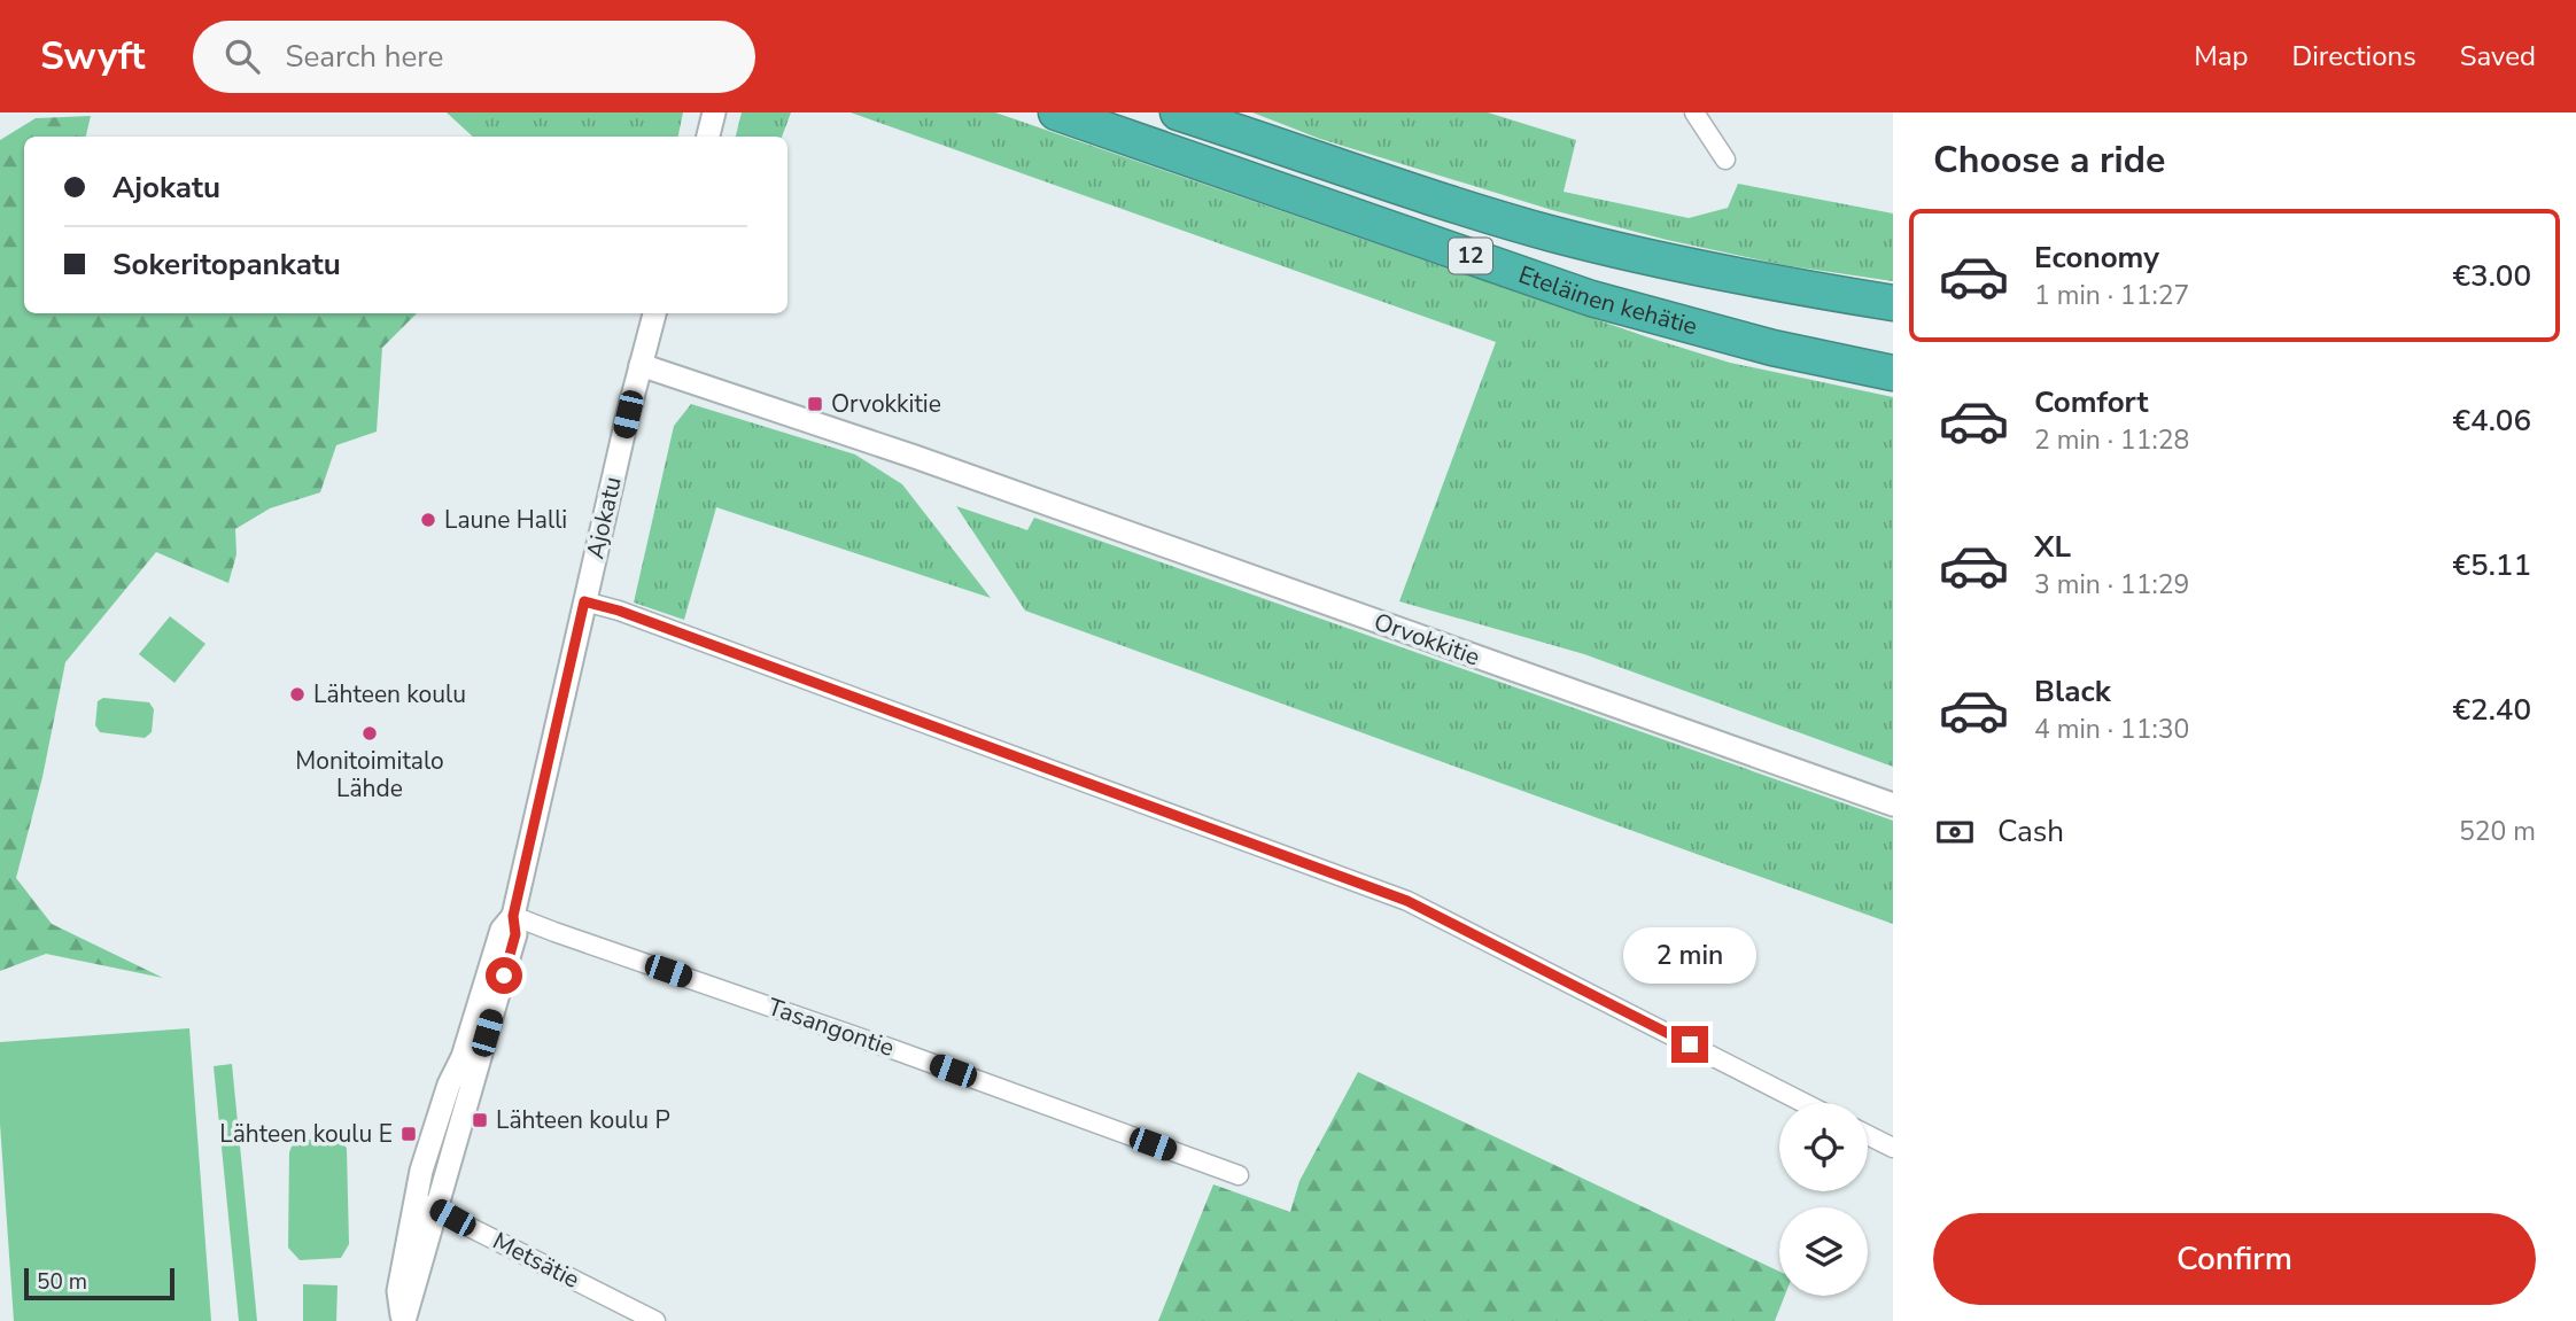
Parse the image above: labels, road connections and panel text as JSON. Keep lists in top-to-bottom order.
{
  "streets": {
    "highway": ["12", "Eteläinen kehätie"],
    "street": [
      "Ajokatu",
      "Orvokkitie",
      "Tasangontie",
      "Metsätie"
    ]
  },
  "crossings": [
    ["Ajokatu", "Orvokkitie"],
    ["Ajokatu", "Tasangontie"],
    ["Ajokatu", "Metsätie"]
  ],
  "places": {
    "transit": ["Orvokkitie", "Lähteen koulu P", "Lähteen koulu E"],
    "other": ["Laune Halli", "Lähteen koulu", "Monitoimitalo Lähde"]
  },
  "scale_bar": "50 m",
  "page": {
    "header": "Swyft",
    "search": "Search here",
    "nav": ["Map", "Directions", "Saved"],
    "heading": "Choose a ride",
    "banner": ["Ajokatu", "Sokeritopankatu"],
    "list": [
      {
        "name": "Economy",
        "note": "1 min · 11:27",
        "value": "€3.00"
      },
      {
        "name": "Comfort",
        "note": "2 min · 11:28",
        "value": "€4.06"
      },
      {
        "name": "XL",
        "note": "3 min · 11:29",
        "value": "€5.11"
      },
      {
        "name": "Black",
        "note": "4 min · 11:30",
        "value": "€2.40"
      }
    ],
    "pay": ["Cash", "520 m"],
    "bubble": "2 min",
    "buttons": "Confirm",
    "scale": "50 m"
  }
}
